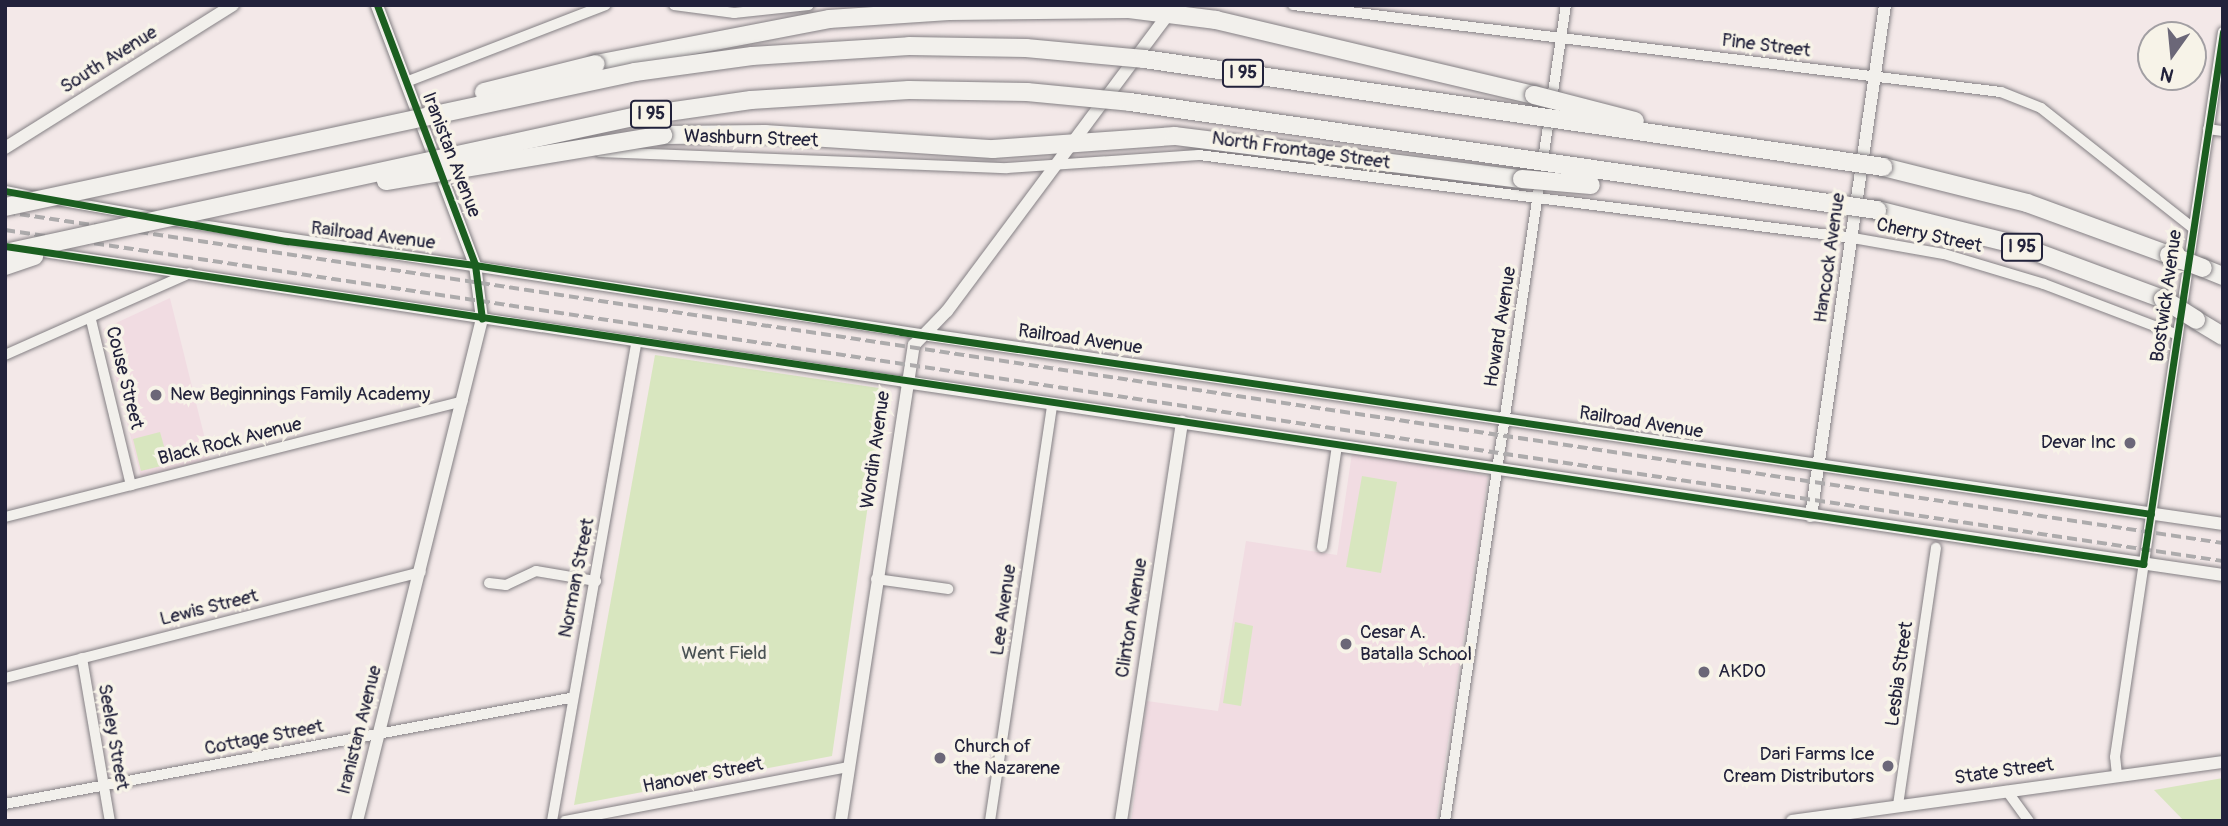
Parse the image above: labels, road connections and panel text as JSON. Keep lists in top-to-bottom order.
{
  "streets": {
    "highway": ["I 95"],
    "street": [
      "Pine Street",
      "South Avenue",
      "Washburn Street",
      "North Frontage Street",
      "Iranistan Avenue",
      "Railroad Avenue",
      "Cherry Street",
      "Hancock Avenue",
      "Bostwick Avenue",
      "Howard Avenue",
      "Couse Street",
      "Black Rock Avenue",
      "Wordin Avenue",
      "Norman Street",
      "Lewis Street",
      "Lee Avenue",
      "Clinton Avenue",
      "Lesbia Street",
      "Seeley Street",
      "Cottage Street",
      "State Street",
      "Hanover Street"
    ]
  },
  "crossings": [
    ["Pine Street", "Hancock Avenue"],
    ["Pine Street", "Bostwick Avenue"],
    ["Pine Street", "Howard Avenue"],
    ["Washburn Street", "North Frontage Street"],
    ["Washburn Street", "Iranistan Avenue"],
    ["Washburn Street", "Wordin Avenue"],
    ["North Frontage Street", "Cherry Street"],
    ["North Frontage Street", "Howard Avenue"],
    ["North Frontage Street", "Wordin Avenue"],
    ["Iranistan Avenue", "Railroad Avenue"],
    ["Iranistan Avenue", "Black Rock Avenue"],
    ["Iranistan Avenue", "Lewis Street"],
    ["Iranistan Avenue", "Cottage Street"],
    ["Railroad Avenue", "Hancock Avenue"],
    ["Railroad Avenue", "Bostwick Avenue"],
    ["Railroad Avenue", "Howard Avenue"],
    ["Railroad Avenue", "Wordin Avenue"],
    ["Cherry Street", "Hancock Avenue"],
    ["Cherry Street", "Bostwick Avenue"],
    ["Cherry Street", "Howard Avenue"],
    ["Bostwick Avenue", "State Street"],
    ["Couse Street", "Black Rock Avenue"],
    ["Wordin Avenue", "Hanover Street"],
    ["Norman Street", "Cottage Street"],
    ["Lewis Street", "Seeley Street"],
    ["Lesbia Street", "State Street"],
    ["Seeley Street", "Cottage Street"]
  ],
  "parks": ["Went Field"],
  "places": [
    "New Beginnings Family Academy",
    "Devar Inc",
    "Cesar A. Batalla School",
    "AKDO",
    "Church of the Nazarene",
    "Dari Farms Ice Cream Distributors"
  ],
  "north": "bottom"
}
